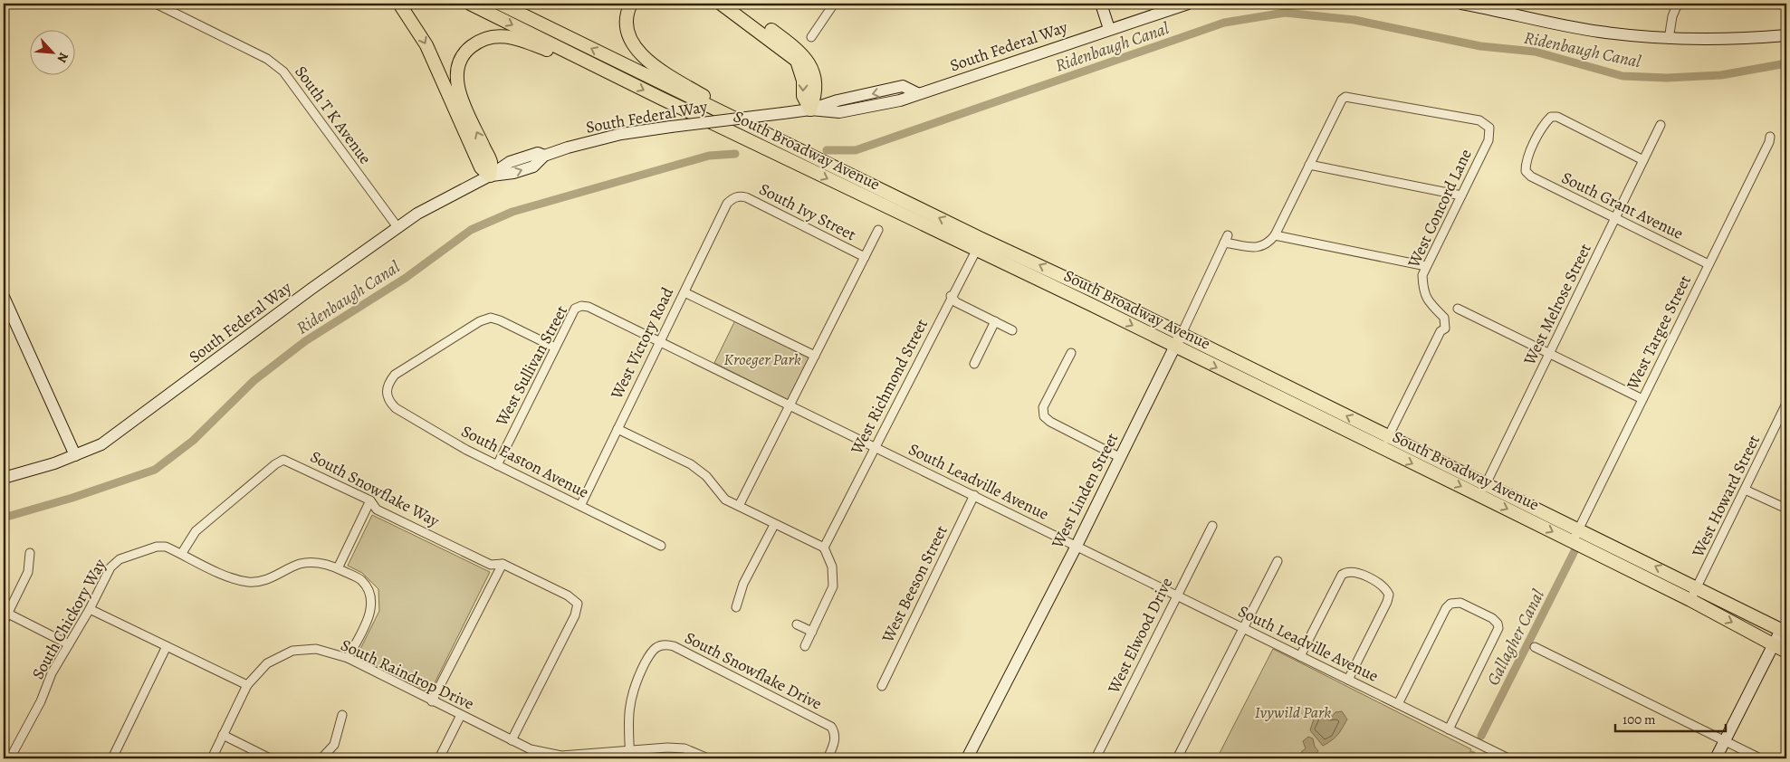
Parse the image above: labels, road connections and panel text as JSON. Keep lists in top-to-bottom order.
{
  "streets": {
    "main road": ["South Federal Way", "South Broadway Avenue", "West Linden Street"],
    "street": [
      "South T K Avenue",
      "South Grant Avenue",
      "West Concord Lane",
      "South Ivy Street",
      "West Melrose Street",
      "West Targee Street",
      "West Victory Road",
      "West Sullivan Street",
      "West Richmond Street",
      "South Easton Avenue",
      "South Leadville Avenue",
      "South Snowflake Way",
      "West Howard Street",
      "West Beeson Street",
      "South Chickory Way",
      "West Elwood Drive",
      "South Snowflake Drive",
      "South Raindrop Drive"
    ]
  },
  "crossings": [
    ["South Federal Way", "South T K Avenue"],
    ["South Broadway Avenue", "West Concord Lane"],
    ["South Broadway Avenue", "West Melrose Street"],
    ["South Broadway Avenue", "West Targee Street"],
    ["South Broadway Avenue", "West Richmond Street"],
    ["South Broadway Avenue", "West Linden Street"],
    ["South Broadway Avenue", "West Howard Street"],
    ["South Grant Avenue", "West Melrose Street"],
    ["South Grant Avenue", "West Targee Street"],
    ["South Ivy Street", "West Victory Road"],
    ["West Victory Road", "South Easton Avenue"],
    ["West Victory Road", "South Leadville Avenue"],
    ["West Sullivan Street", "South Easton Avenue"],
    ["West Sullivan Street", "South Leadville Avenue"],
    ["West Richmond Street", "South Leadville Avenue"],
    ["South Leadville Avenue", "West Linden Street"],
    ["South Leadville Avenue", "West Beeson Street"],
    ["South Leadville Avenue", "West Elwood Drive"],
    ["South Snowflake Way", "South Chickory Way"],
    ["South Snowflake Way", "South Raindrop Drive"],
    ["South Chickory Way", "South Raindrop Drive"],
    ["South Snowflake Drive", "South Raindrop Drive"]
  ],
  "water": ["Ridenbaugh Canal", "Gallagher Canal"],
  "parks": ["Kroeger Park", "Ivywild Park"],
  "scale_bar": "100 m",
  "north": "bottom right"
}
